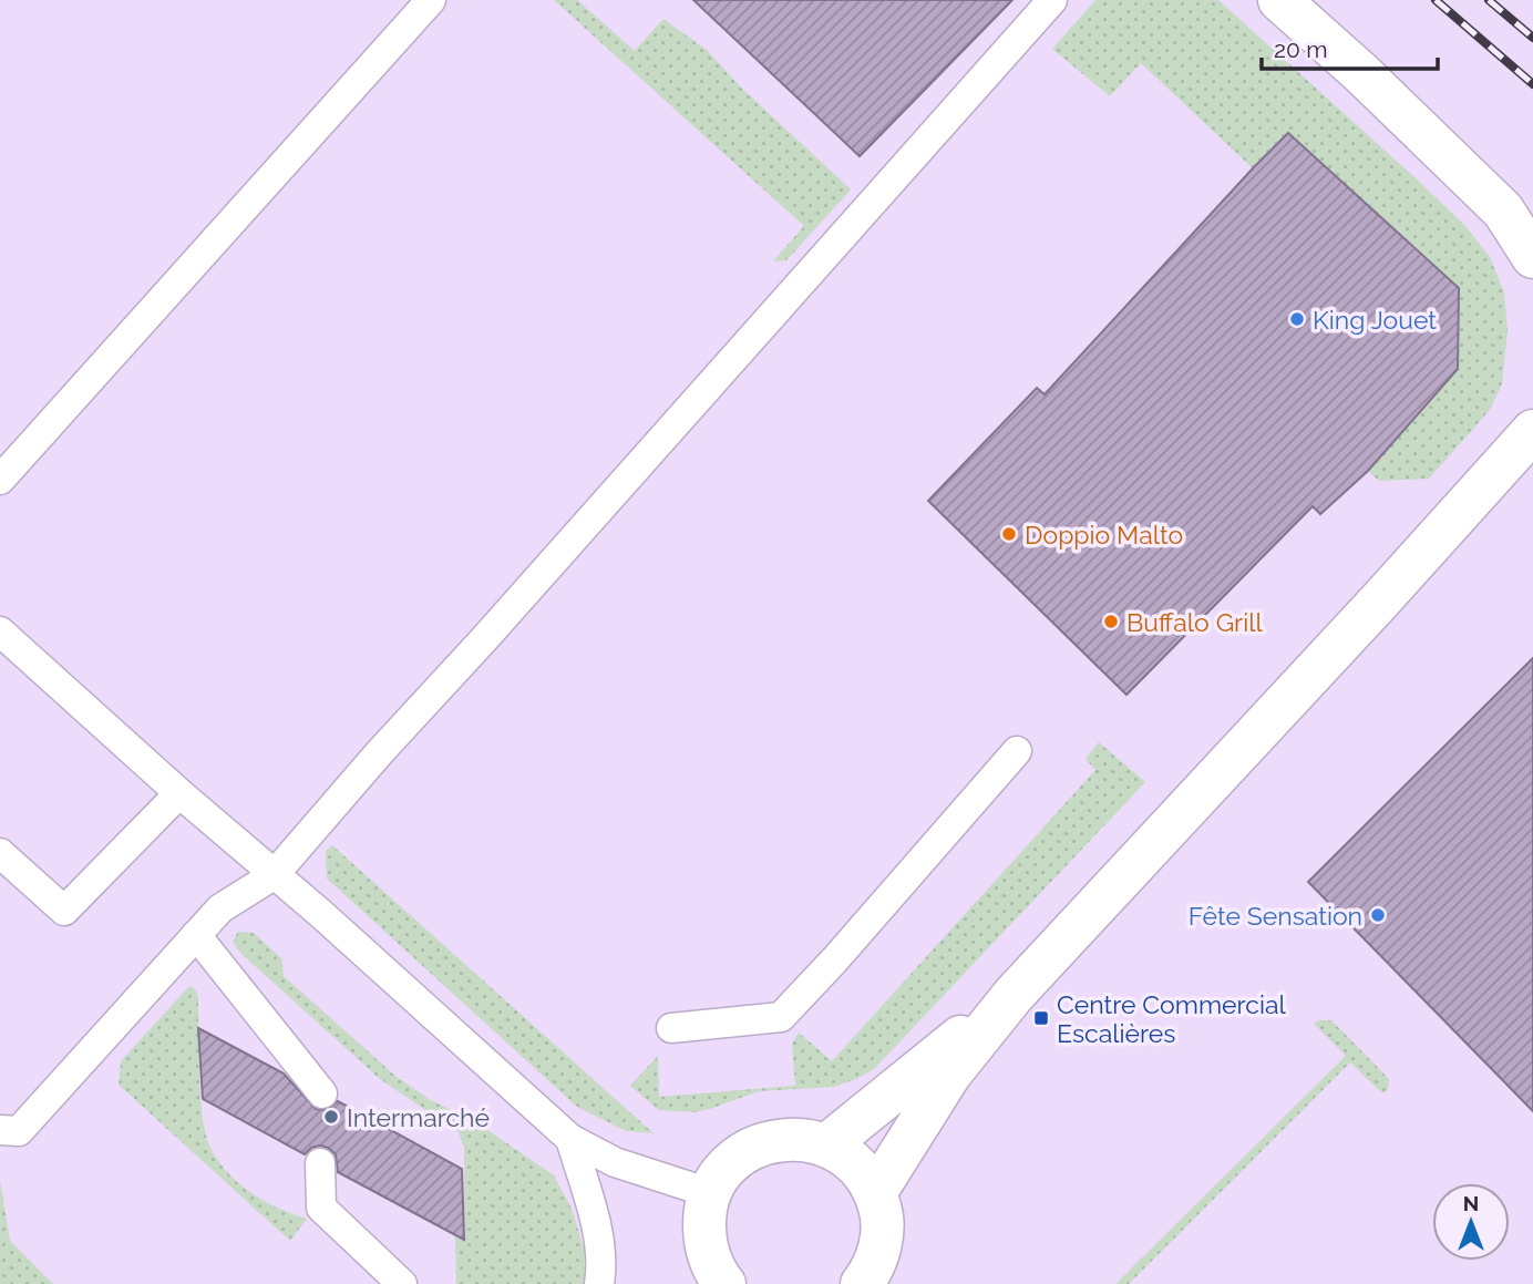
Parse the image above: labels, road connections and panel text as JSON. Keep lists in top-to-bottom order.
{
  "places": {
    "other": [
      "King Jouet",
      "Doppio Malto",
      "Buffalo Grill",
      "Fête Sensation",
      "Intermarché"
    ],
    "transit": ["Centre Commercial Escalières"]
  },
  "scale_bar": "20 m",
  "north": "top"
}
